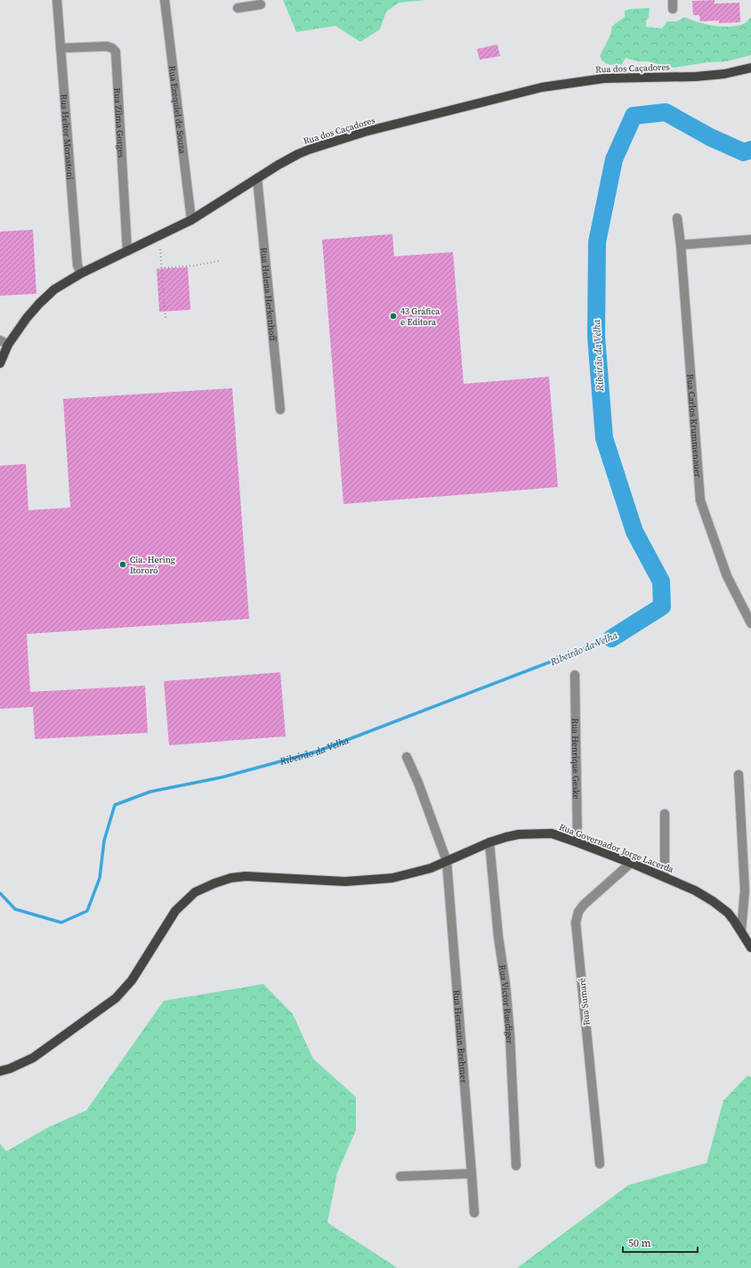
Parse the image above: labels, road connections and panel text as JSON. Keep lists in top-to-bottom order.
{
  "streets": {
    "main road": ["Rua dos Caçadores", "Rua Governador Jorge Lacerda"],
    "street": [
      "Rua Ezequiel de Souza",
      "Rua Zilma Gorges",
      "Rua Heitor Morastoni",
      "Rua Helena Herkenhoff",
      "Rua Carlos Krummenauer",
      "Rua Henrique Geske",
      "Rua Sumaré",
      "Rua Victor Ruediger",
      "Rua Hermann Brehmer"
    ]
  },
  "crossings": [
    ["Rua dos Caçadores", "Rua Ezequiel de Souza"],
    ["Rua dos Caçadores", "Rua Zilma Gorges"],
    ["Rua dos Caçadores", "Rua Heitor Morastoni"],
    ["Rua dos Caçadores", "Rua Helena Herkenhoff"],
    ["Rua Zilma Gorges", "Rua Heitor Morastoni"],
    ["Rua Henrique Geske", "Rua Governador Jorge Lacerda"],
    ["Rua Governador Jorge Lacerda", "Rua Sumaré"],
    ["Rua Governador Jorge Lacerda", "Rua Victor Ruediger"],
    ["Rua Governador Jorge Lacerda", "Rua Hermann Brehmer"]
  ],
  "water": ["Ribeirão da Velha"],
  "places": ["43 Gráfica e Editora", "Cia. Hering Itororó"],
  "scale_bar": "50 m"
}
